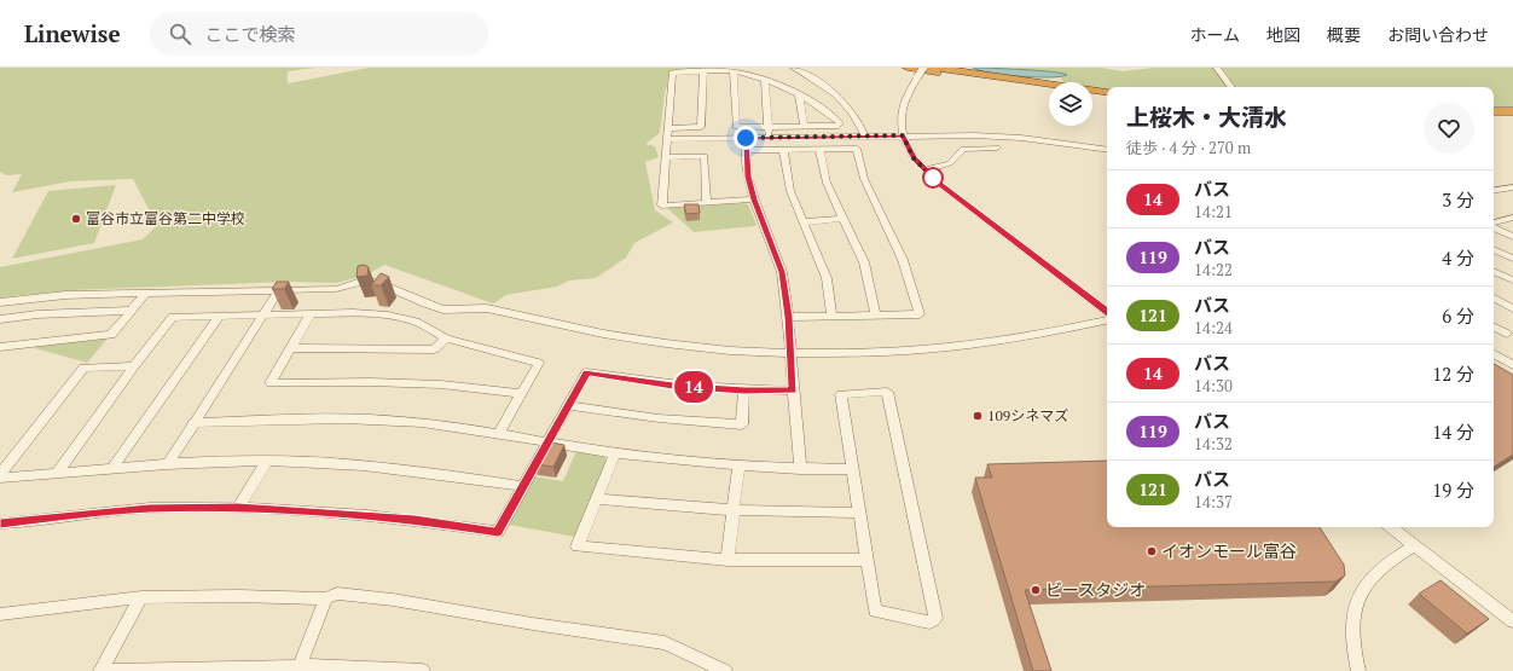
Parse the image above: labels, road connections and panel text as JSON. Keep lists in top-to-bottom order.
{
  "places": [
    "富谷市立富谷第二中学校",
    "109シネマズ",
    "イオンモール富谷",
    "ビースタジオ"
  ],
  "lines": ["bus line 14"],
  "page": {
    "header": "Linewise",
    "search": "ここで検索",
    "nav": [
      "ホーム",
      "地図",
      "概要",
      "お問い合わせ"
    ],
    "on_map": "14",
    "heading": ["上桜木・大清水", "徒歩 · 4 分 · 270 m"],
    "list": [
      {
        "mark": "14",
        "name": "バス",
        "note": "14:21",
        "value": "3 分"
      },
      {
        "mark": "119",
        "name": "バス",
        "note": "14:22",
        "value": "4 分"
      },
      {
        "mark": "121",
        "name": "バス",
        "note": "14:24",
        "value": "6 分"
      },
      {
        "mark": "14",
        "name": "バス",
        "note": "14:30",
        "value": "12 分"
      },
      {
        "mark": "119",
        "name": "バス",
        "note": "14:32",
        "value": "14 分"
      },
      {
        "mark": "121",
        "name": "バス",
        "note": "14:37",
        "value": "19 分"
      }
    ]
  }
}
